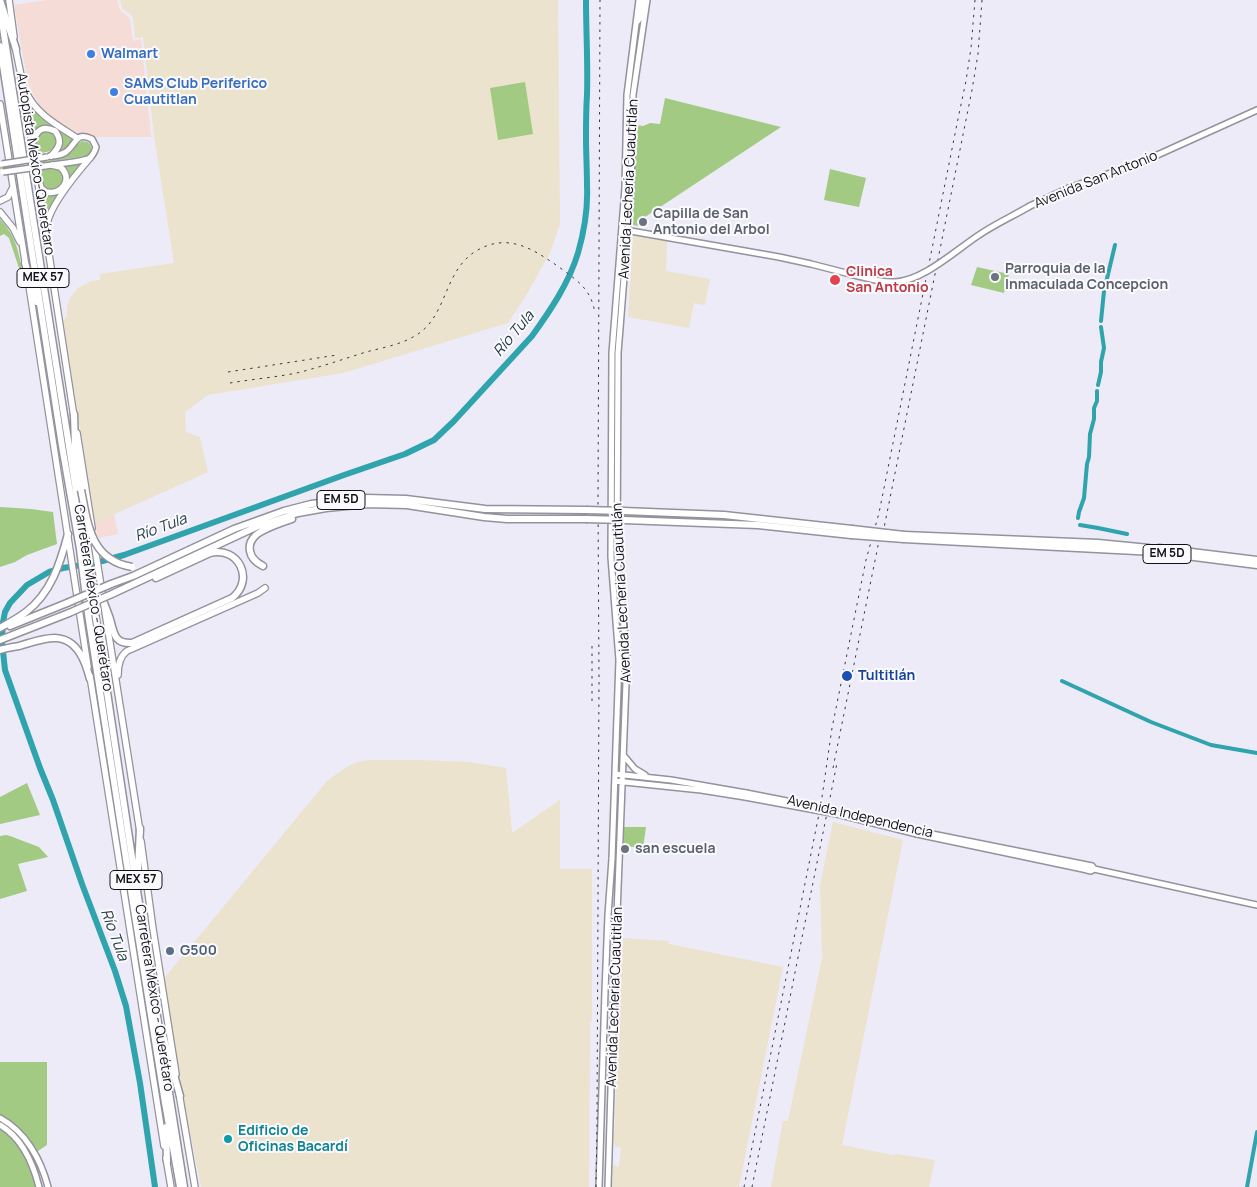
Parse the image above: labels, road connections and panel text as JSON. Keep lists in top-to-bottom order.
{
  "streets": {
    "highway": ["MEX 57", "EM 5D", "Carretera México - Querétaro"],
    "main road": [
      "Autopista México-Querétaro",
      "Avenida San Antonio",
      "Avenida Lecheria Cuautitlán",
      "Avenida Independencia"
    ]
  },
  "crossings": [
    ["Avenida San Antonio", "Avenida Lecheria Cuautitlán"],
    ["Avenida Lecheria Cuautitlán", "Avenida Independencia"]
  ],
  "water": ["Río Tula"],
  "places": [
    "Walmart",
    "SAMS Club Periferico Cuautitlan",
    "Capilla de San Antonio del Arbol",
    "Parroquia de la Inmaculada Concepcion",
    "Clinica San Antonio",
    "Tultitlán",
    "san escuela",
    "G500",
    "Edificio de Oficinas Bacardí"
  ]
}
